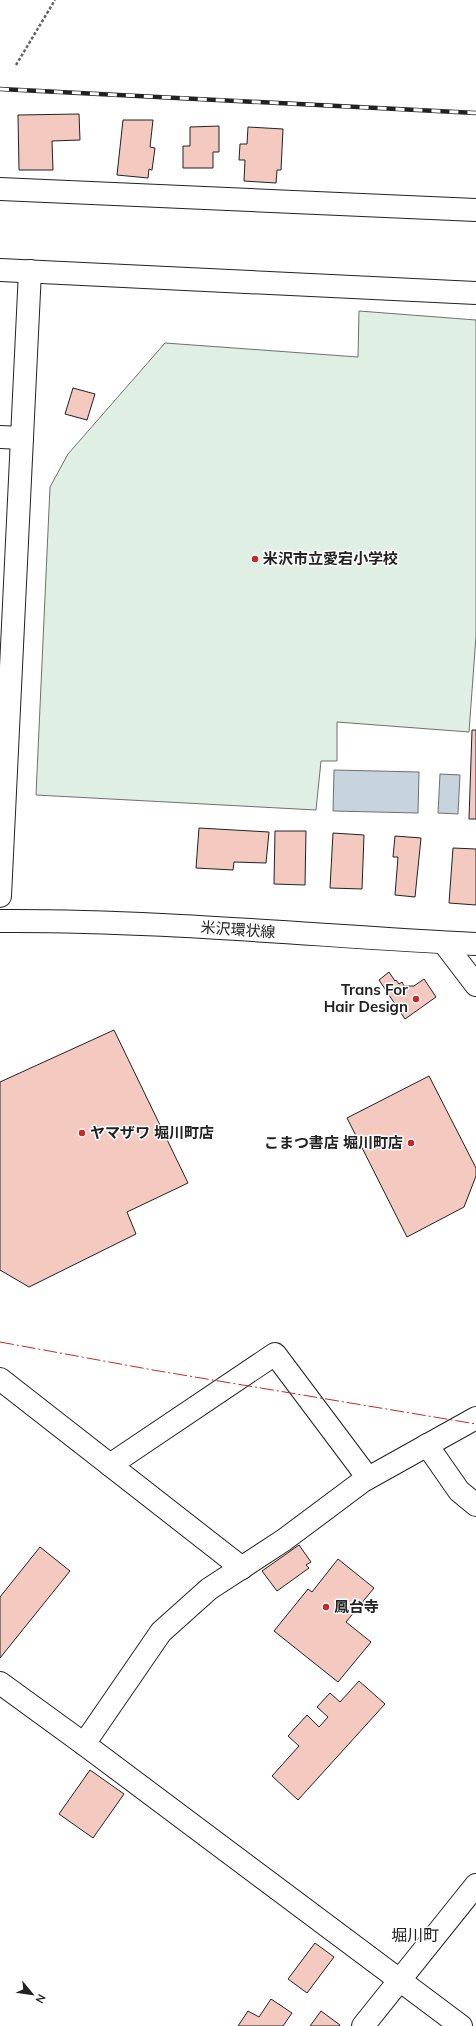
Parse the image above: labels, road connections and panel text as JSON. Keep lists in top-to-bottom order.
{
  "streets": {
    "street": ["米沢環状線"]
  },
  "districts": ["堀川町"],
  "places": [
    "米沢市立愛宕小学校",
    "Trans For Hair Design",
    "ヤマザワ 堀川町店",
    "こまつ書店 堀川町店",
    "鳳台寺"
  ],
  "north": "bottom right"
}
